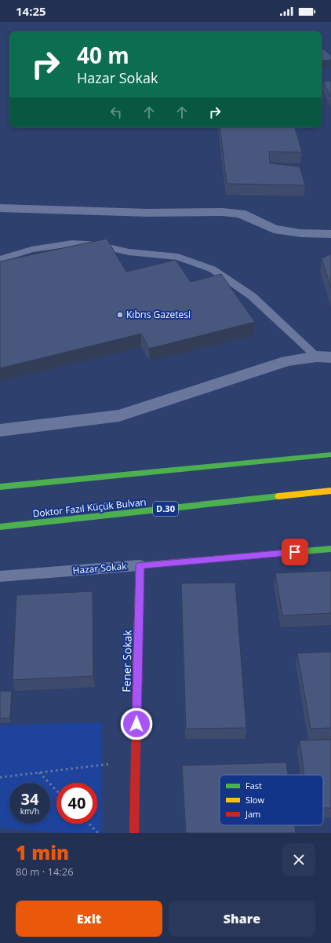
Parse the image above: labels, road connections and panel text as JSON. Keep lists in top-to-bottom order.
{
  "streets": {
    "main road": [
      "Doktor Fazıl Küçük Bulvarı",
      "D.30",
      "Hazar Sokak",
      "Fener Sokak"
    ]
  },
  "crossings": [
    ["Hazar Sokak", "Fener Sokak"]
  ],
  "places": ["Kıbrıs Gazetesi"],
  "legend": ["Fast", "Slow", "Jam"],
  "page": {
    "status": "14:25",
    "turn": ["40 m", "Hazar Sokak"],
    "speed": "34 km/h",
    "limit": "40",
    "heading": ["1 min", "80 m · 14:26"],
    "buttons": ["Exit", "Share"]
  }
}
